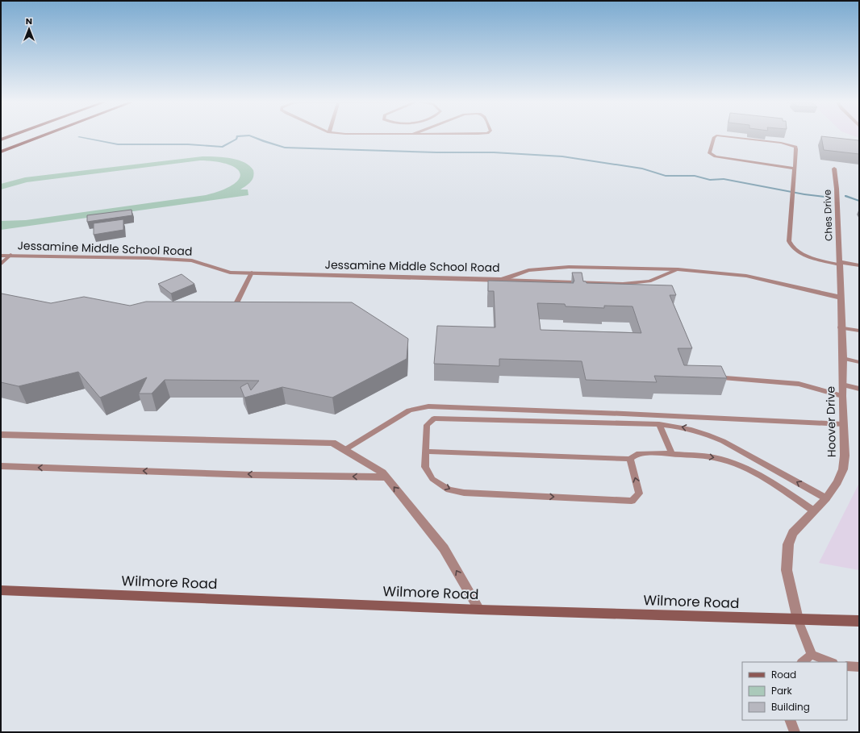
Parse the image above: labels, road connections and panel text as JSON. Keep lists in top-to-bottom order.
{
  "streets": {
    "main road": ["Wilmore Road"],
    "street": ["Ches Drive", "Jessamine Middle School Road", "Hoover Drive"]
  },
  "crossings": [
    ["Ches Drive", "Hoover Drive"],
    ["Jessamine Middle School Road", "Hoover Drive"],
    ["Hoover Drive", "Wilmore Road"]
  ],
  "legend": ["Road", "Park", "Building"],
  "north": "top"
}
